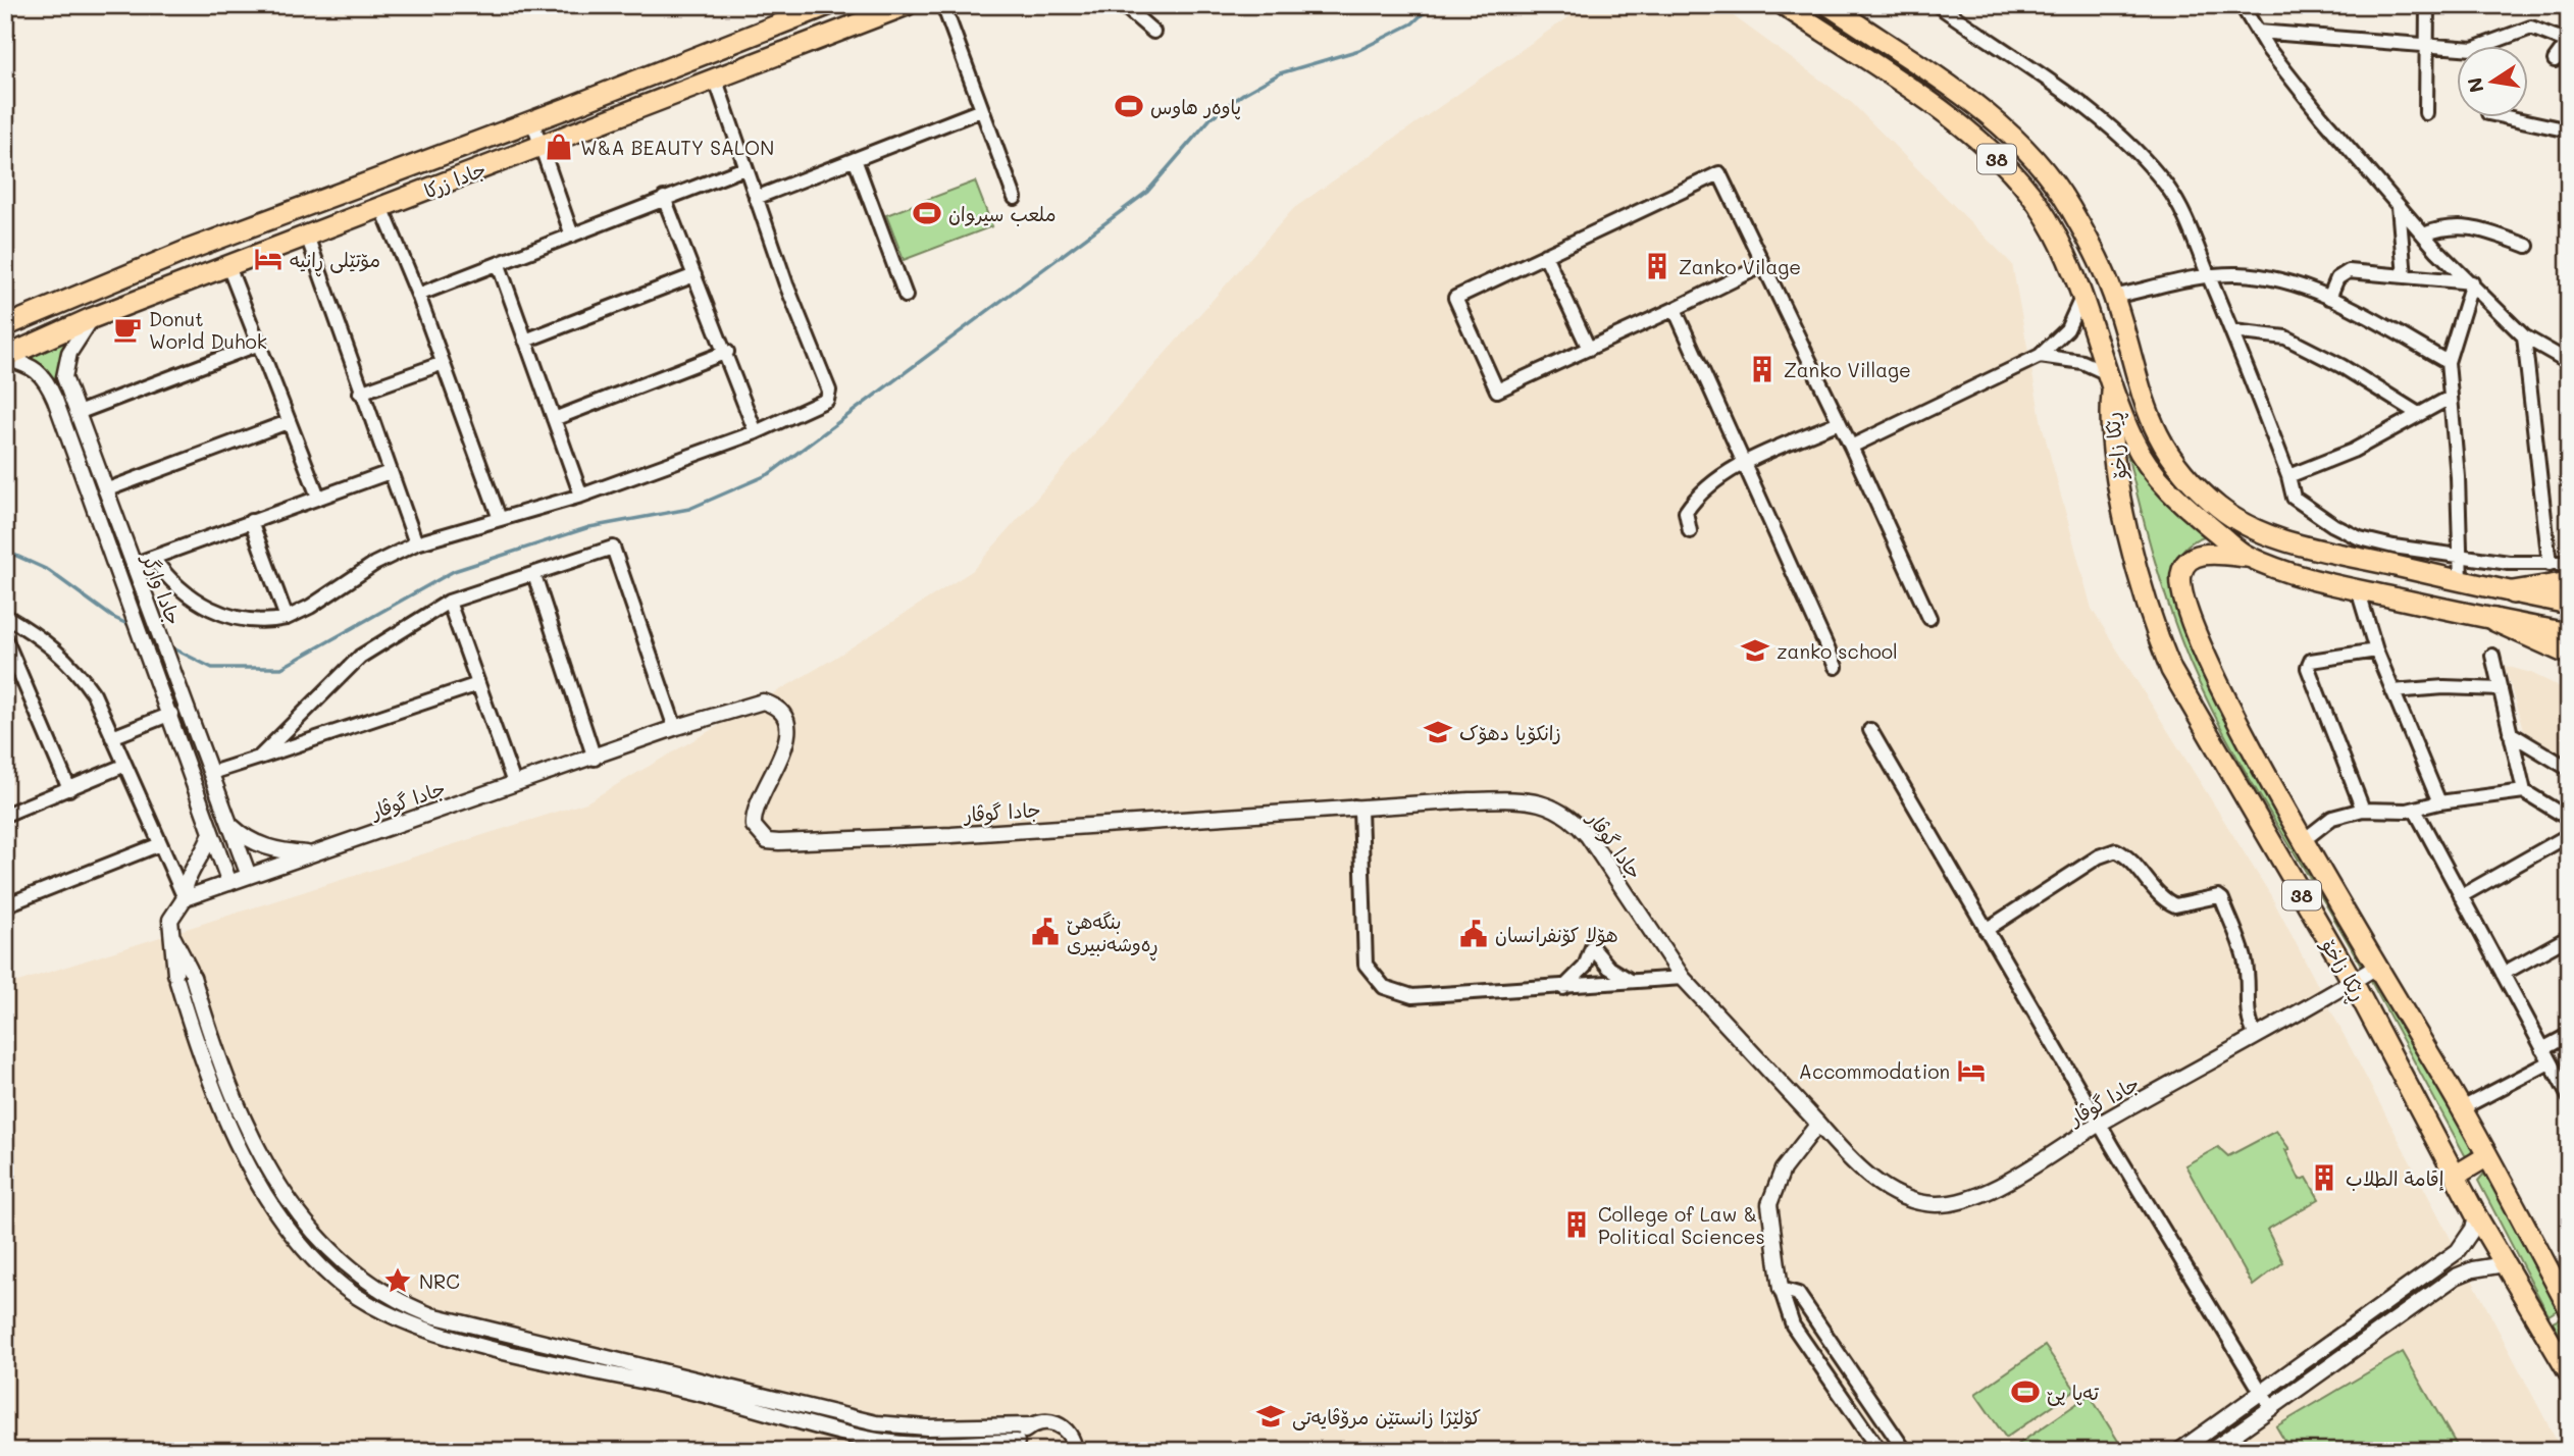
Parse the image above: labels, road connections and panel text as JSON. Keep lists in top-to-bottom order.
{
  "streets": {
    "main road": ["38", "جادا زرکا", "ڕێکا زاخۆ"],
    "street": ["جادا وارگر", "جادا گوڤار"]
  },
  "crossings": [
    ["جادا زرکا", "جادا وارگر"],
    ["ڕێکا زاخۆ", "جادا گوڤار"],
    ["جادا وارگر", "جادا گوڤار"]
  ],
  "places": {
    "sports": ["پاوەر هاوس", "ملعب سيروان", "تەپا پێ"],
    "shop": ["W&A BEAUTY SALON"],
    "hotel": ["مۆتێلی ڕانیە", "Accommodation"],
    "building": [
      "Zanko Vilage",
      "Zanko Village",
      "إقامة الطلاب",
      "College of Law & Political Sciences"
    ],
    "cafe": ["Donut World Duhok"],
    "school or university": ["zanko school", "زانکۆیا دهۆک", "كۆلێژا زانستێن مرۆڤایەتی"],
    "public building": ["بنگه‌هێ ڕه‌وشه‌نبیرى", "هۆلا كۆنفرانسان"],
    "place": ["NRC"]
  },
  "north": "left"
}
